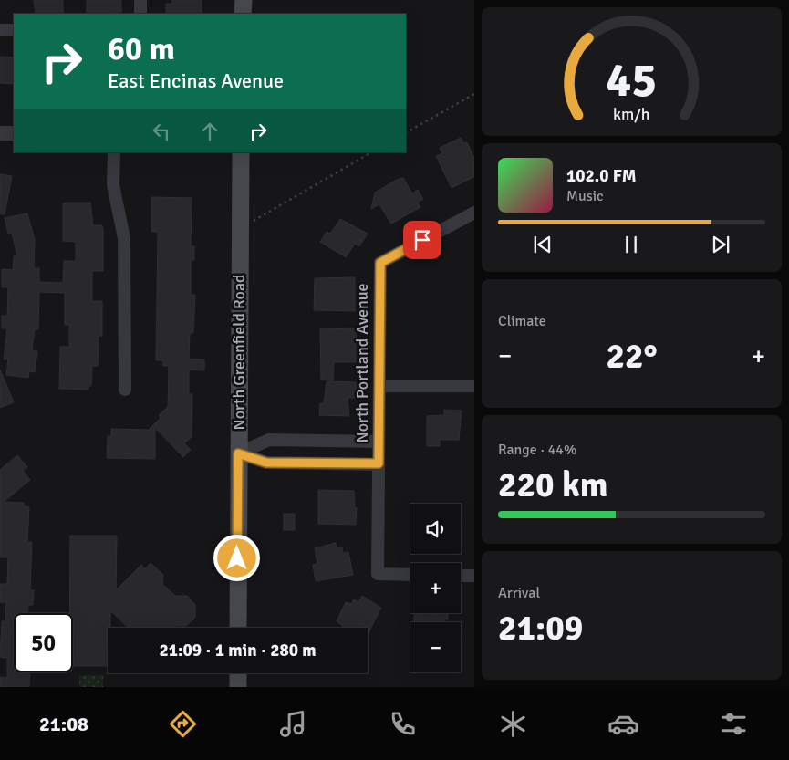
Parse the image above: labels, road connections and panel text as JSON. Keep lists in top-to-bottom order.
{
  "streets": {
    "main road": ["North Greenfield Road"],
    "street": ["North Portland Avenue"]
  },
  "page": {
    "turn": ["60 m", "East Encinas Avenue"],
    "song": ["102.0 FM", "Music"],
    "tile": [
      "Climate",
      ["Range · 44%", "220 km"],
      ["Arrival", "21:09"]
    ],
    "heat": ["−", "22°", "+"],
    "map_buttons": ["+", "−"],
    "limit": "50",
    "trip": "21:09 · 1 min · 280 m",
    "tabs": "21:08",
    "gauge": ["45", "km/h"]
  }
}
